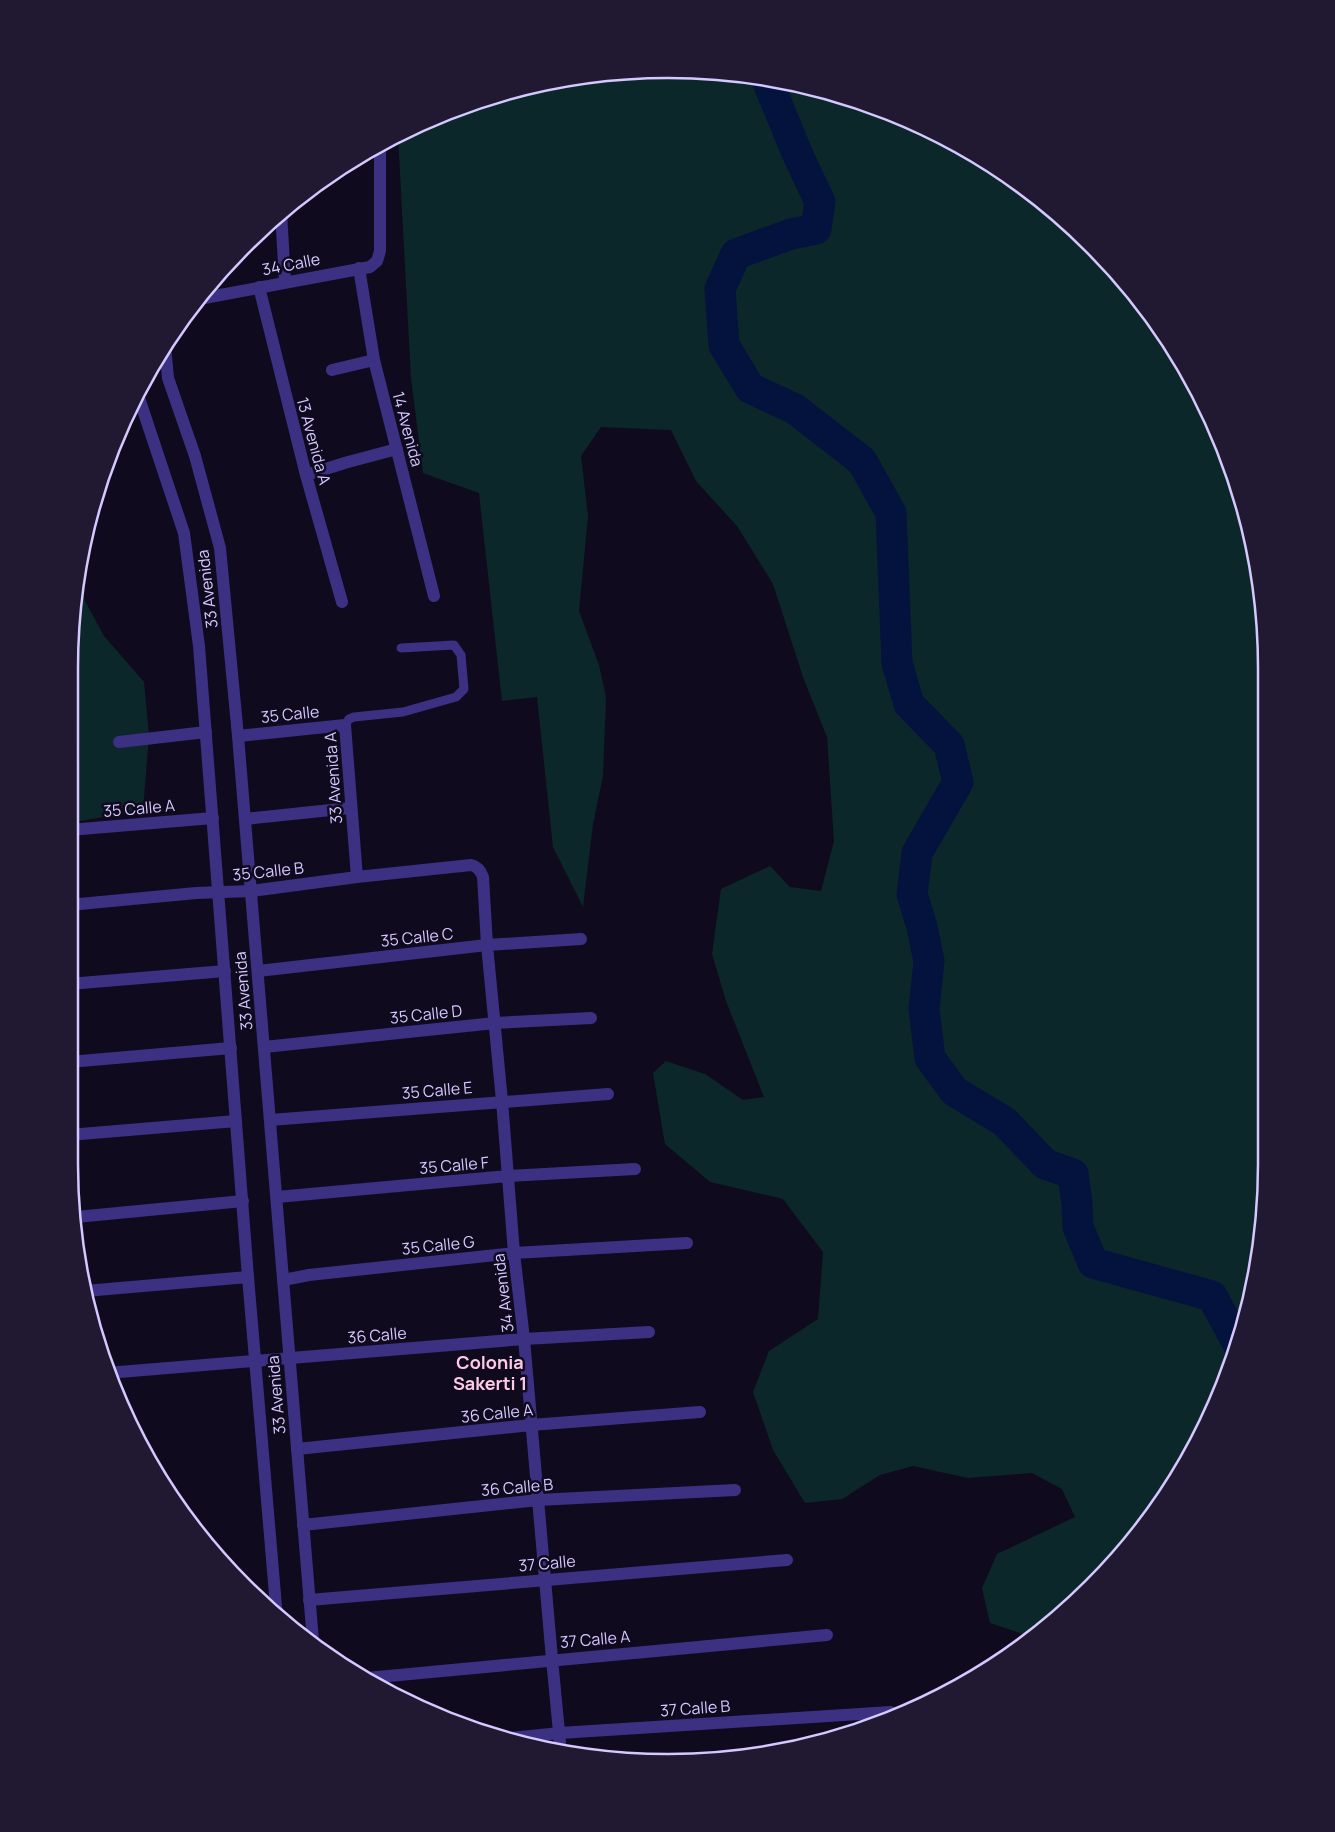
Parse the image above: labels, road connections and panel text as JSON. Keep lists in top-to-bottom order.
{
  "streets": {
    "street": [
      "34 Calle",
      "14 Avenida",
      "13 Avenida A",
      "33 Avenida",
      "35 Calle",
      "33 Avenida A",
      "35 Calle A",
      "35 Calle B",
      "35 Calle C",
      "35 Calle D",
      "35 Calle E",
      "35 Calle F",
      "35 Calle G",
      "34 Avenida",
      "36 Calle",
      "36 Calle A",
      "36 Calle B",
      "37 Calle",
      "37 Calle A",
      "37 Calle B"
    ]
  },
  "crossings": [
    ["34 Calle", "14 Avenida"],
    ["34 Calle", "13 Avenida A"],
    ["33 Avenida", "35 Calle"],
    ["33 Avenida", "35 Calle A"],
    ["33 Avenida", "35 Calle B"],
    ["33 Avenida", "35 Calle C"],
    ["33 Avenida", "35 Calle D"],
    ["33 Avenida", "35 Calle E"],
    ["33 Avenida", "35 Calle F"],
    ["33 Avenida", "35 Calle G"],
    ["33 Avenida", "36 Calle"],
    ["33 Avenida", "36 Calle A"],
    ["33 Avenida", "36 Calle B"],
    ["33 Avenida", "37 Calle"],
    ["35 Calle", "33 Avenida A"],
    ["33 Avenida A", "35 Calle B"],
    ["35 Calle B", "34 Avenida"],
    ["35 Calle C", "34 Avenida"],
    ["35 Calle D", "34 Avenida"],
    ["35 Calle E", "34 Avenida"],
    ["35 Calle F", "34 Avenida"],
    ["35 Calle G", "34 Avenida"],
    ["34 Avenida", "36 Calle"],
    ["34 Avenida", "36 Calle A"],
    ["34 Avenida", "36 Calle B"],
    ["34 Avenida", "37 Calle"],
    ["34 Avenida", "37 Calle A"],
    ["34 Avenida", "37 Calle B"]
  ],
  "districts": ["Colonia Sakerti 1"]
}
